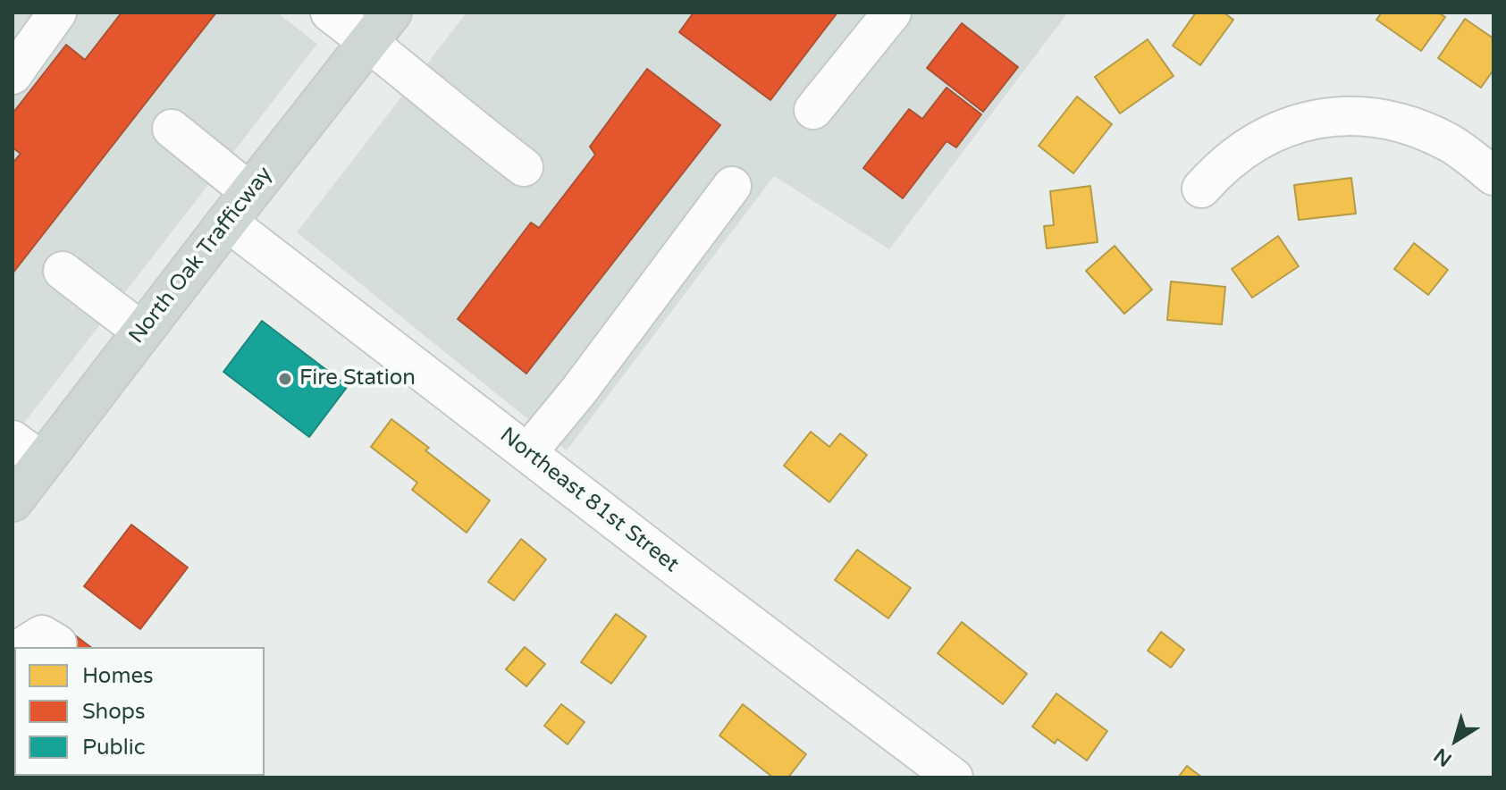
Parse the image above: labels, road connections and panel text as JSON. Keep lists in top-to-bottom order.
{
  "streets": {
    "main road": ["North Oak Trafficway"],
    "street": ["Northeast 81st Street"]
  },
  "crossings": [
    ["North Oak Trafficway", "Northeast 81st Street"]
  ],
  "places": ["Fire Station"],
  "legend": ["Homes", "Shops", "Public"],
  "north": "bottom left"
}
